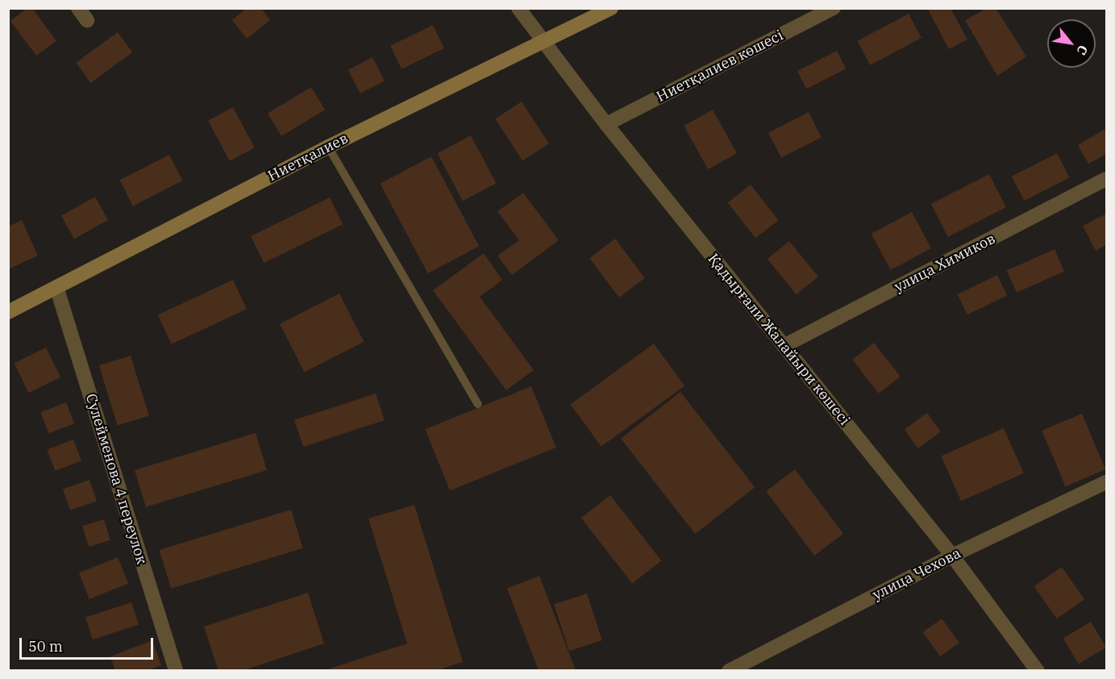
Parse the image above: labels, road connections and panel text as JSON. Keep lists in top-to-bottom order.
{
  "streets": {
    "street": [
      "Ниетқалиев көшесі",
      "Ниетқалиев",
      "улица Химиков",
      "Қадырғали Жалайыри көшесі",
      "Сулейменова 4 переулок",
      "улица Чехова"
    ]
  },
  "crossings": [
    ["Ниетқалиев көшесі", "Қадырғали Жалайыри көшесі"],
    ["Ниетқалиев", "Қадырғали Жалайыри көшесі"],
    ["Ниетқалиев", "Сулейменова 4 переулок"],
    ["улица Химиков", "Қадырғали Жалайыри көшесі"],
    ["Қадырғали Жалайыри көшесі", "улица Чехова"]
  ],
  "scale_bar": "50 m",
  "north": "bottom right"
}
